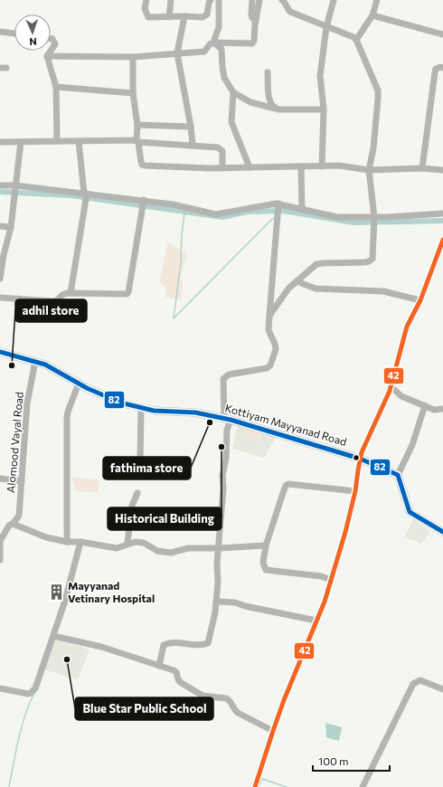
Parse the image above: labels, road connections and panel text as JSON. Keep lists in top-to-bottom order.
{
  "streets": {
    "main road": ["Kottiyam Mayyanad Road"],
    "street": ["Alomood Vayal Road"]
  },
  "crossings": [
    ["Kottiyam Mayyanad Road", "Alomood Vayal Road"]
  ],
  "places": {
    "other": [
      "adhil store",
      "fathima store",
      "Historical Building",
      "Blue Star Public School"
    ],
    "building": ["Mayyanad Vetinary Hospital"]
  },
  "lines": ["transit line 42", "transit line 82"],
  "scale_bar": "100 m",
  "north": "bottom"
}
